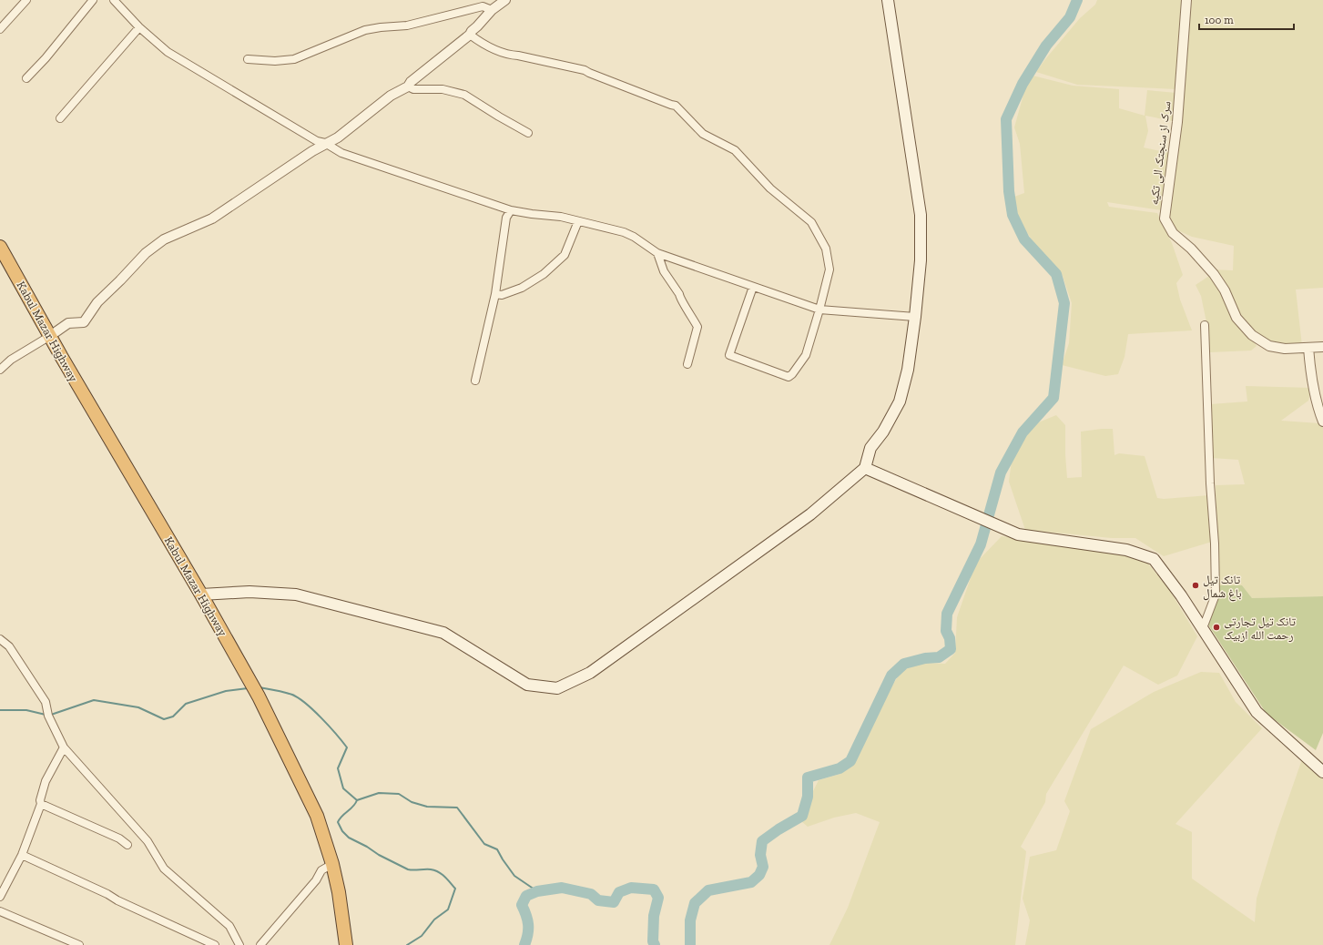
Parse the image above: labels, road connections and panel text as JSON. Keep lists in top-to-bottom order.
{
  "streets": {
    "highway": ["Kabul Mazar Highway"],
    "street": ["سرک از سنجتک الی تکیه"]
  },
  "places": ["تانک تیل باغ شمال", "تانک تیل تجارتی رحمت الله ازبیک"],
  "scale_bar": "100 m"
}
